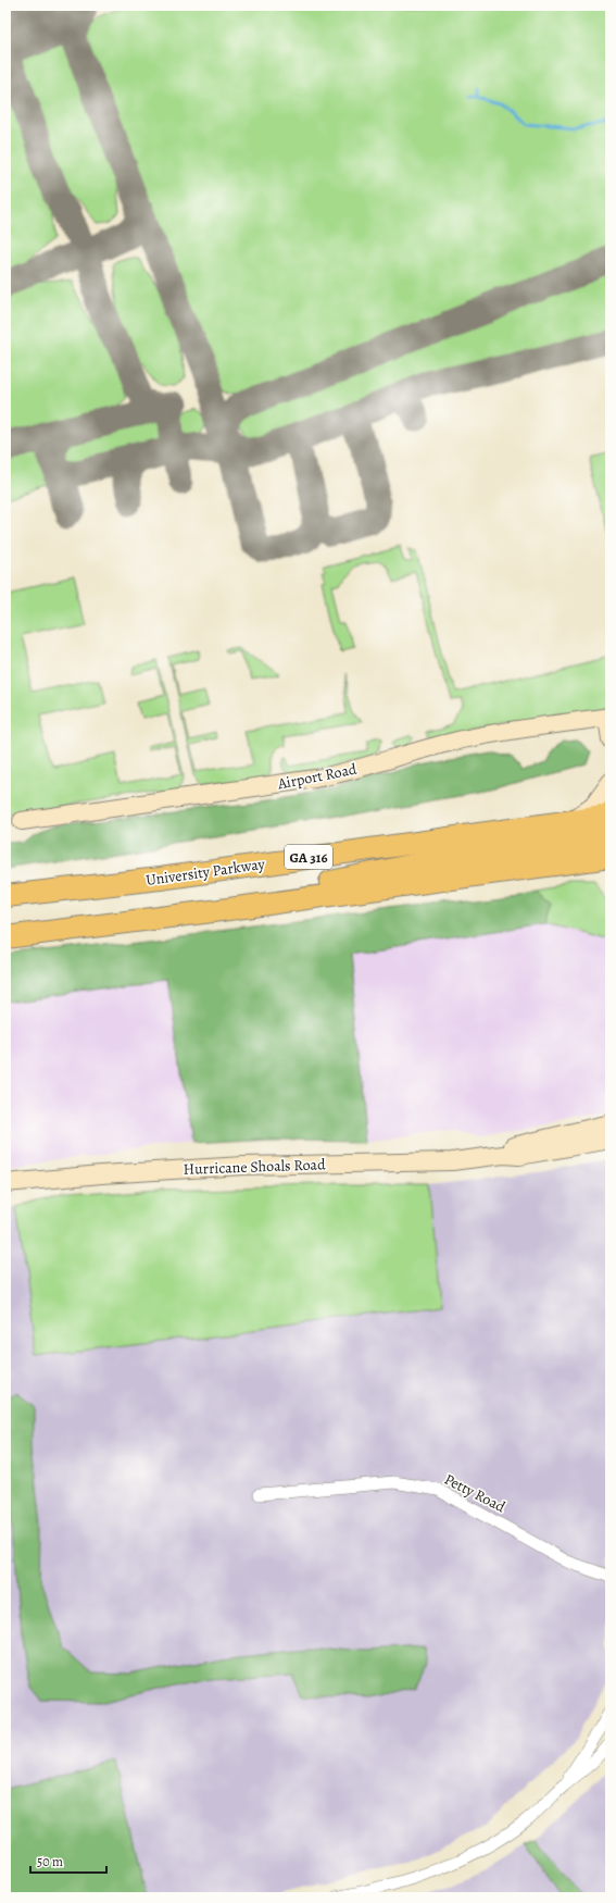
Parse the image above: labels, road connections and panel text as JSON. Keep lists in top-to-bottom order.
{
  "streets": {
    "highway": ["GA 316", "University Parkway"],
    "street": ["Airport Road", "Hurricane Shoals Road", "Petty Road"]
  },
  "scale_bar": "50 m"
}
